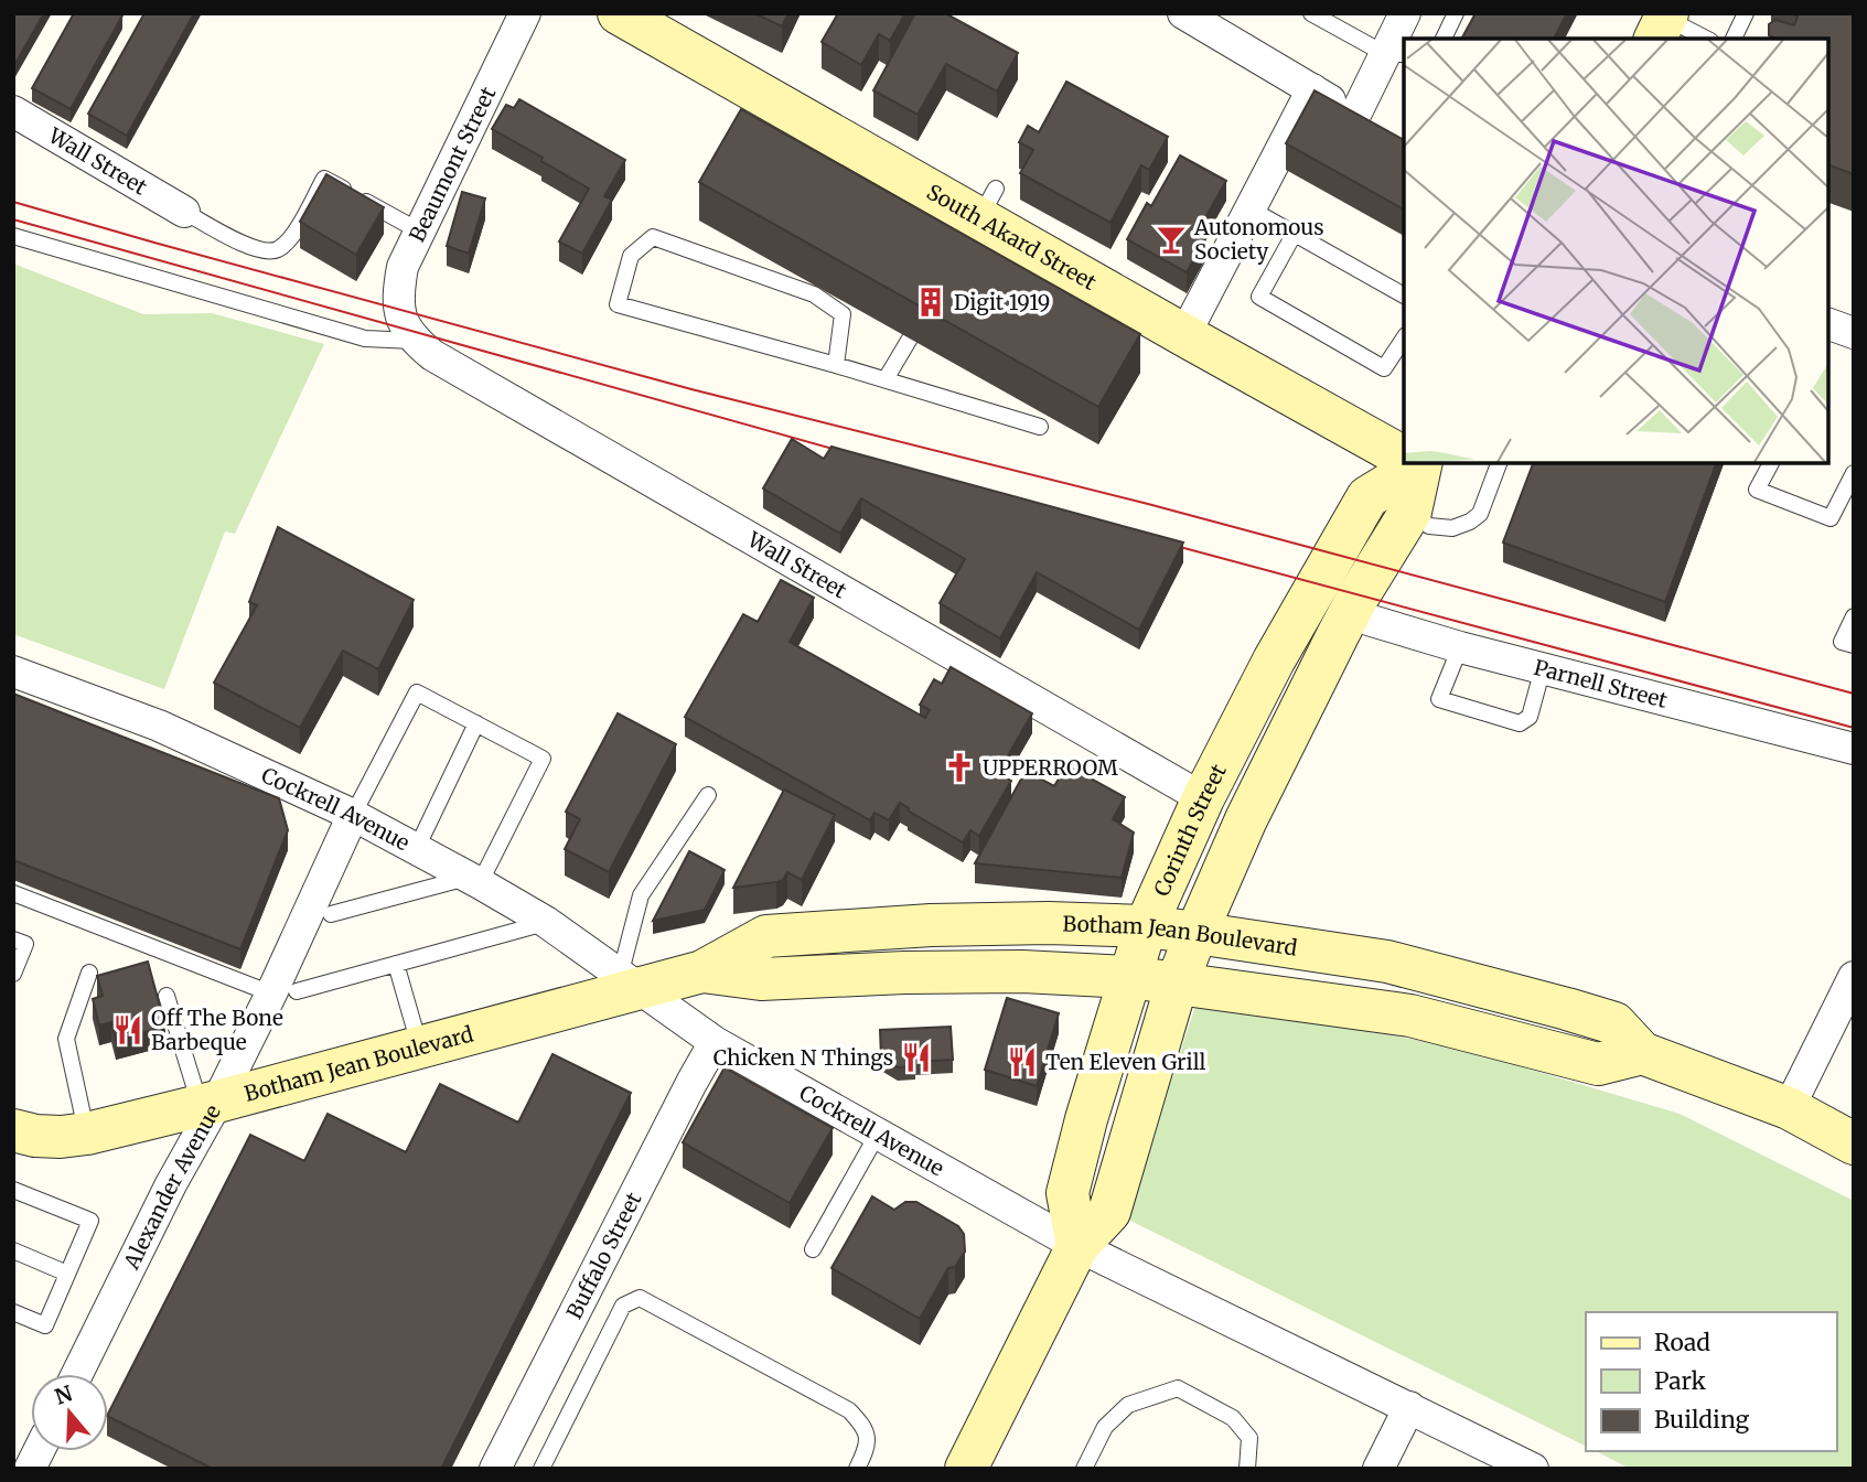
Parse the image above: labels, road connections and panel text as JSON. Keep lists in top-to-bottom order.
{
  "streets": {
    "main road": ["South Akard Street", "Corinth Street", "Botham Jean Boulevard"],
    "street": [
      "Wall Street",
      "Beaumont Street",
      "Parnell Street",
      "Cockrell Avenue",
      "Alexander Avenue",
      "Buffalo Street"
    ]
  },
  "crossings": [
    ["Wall Street", "Beaumont Street"],
    ["Wall Street", "Corinth Street"],
    ["Cockrell Avenue", "Corinth Street"],
    ["Cockrell Avenue", "Botham Jean Boulevard"],
    ["Cockrell Avenue", "Alexander Avenue"],
    ["Cockrell Avenue", "Buffalo Street"],
    ["Corinth Street", "Botham Jean Boulevard"],
    ["Botham Jean Boulevard", "Alexander Avenue"]
  ],
  "places": {
    "bar": ["Autonomous Society"],
    "building": ["Digit 1919"],
    "church": ["UPPERROOM"],
    "restaurant": ["Off The Bone Barbeque", "Chicken N Things", "Ten Eleven Grill"]
  },
  "legend": ["Road", "Park", "Building"],
  "north": "top"
}
